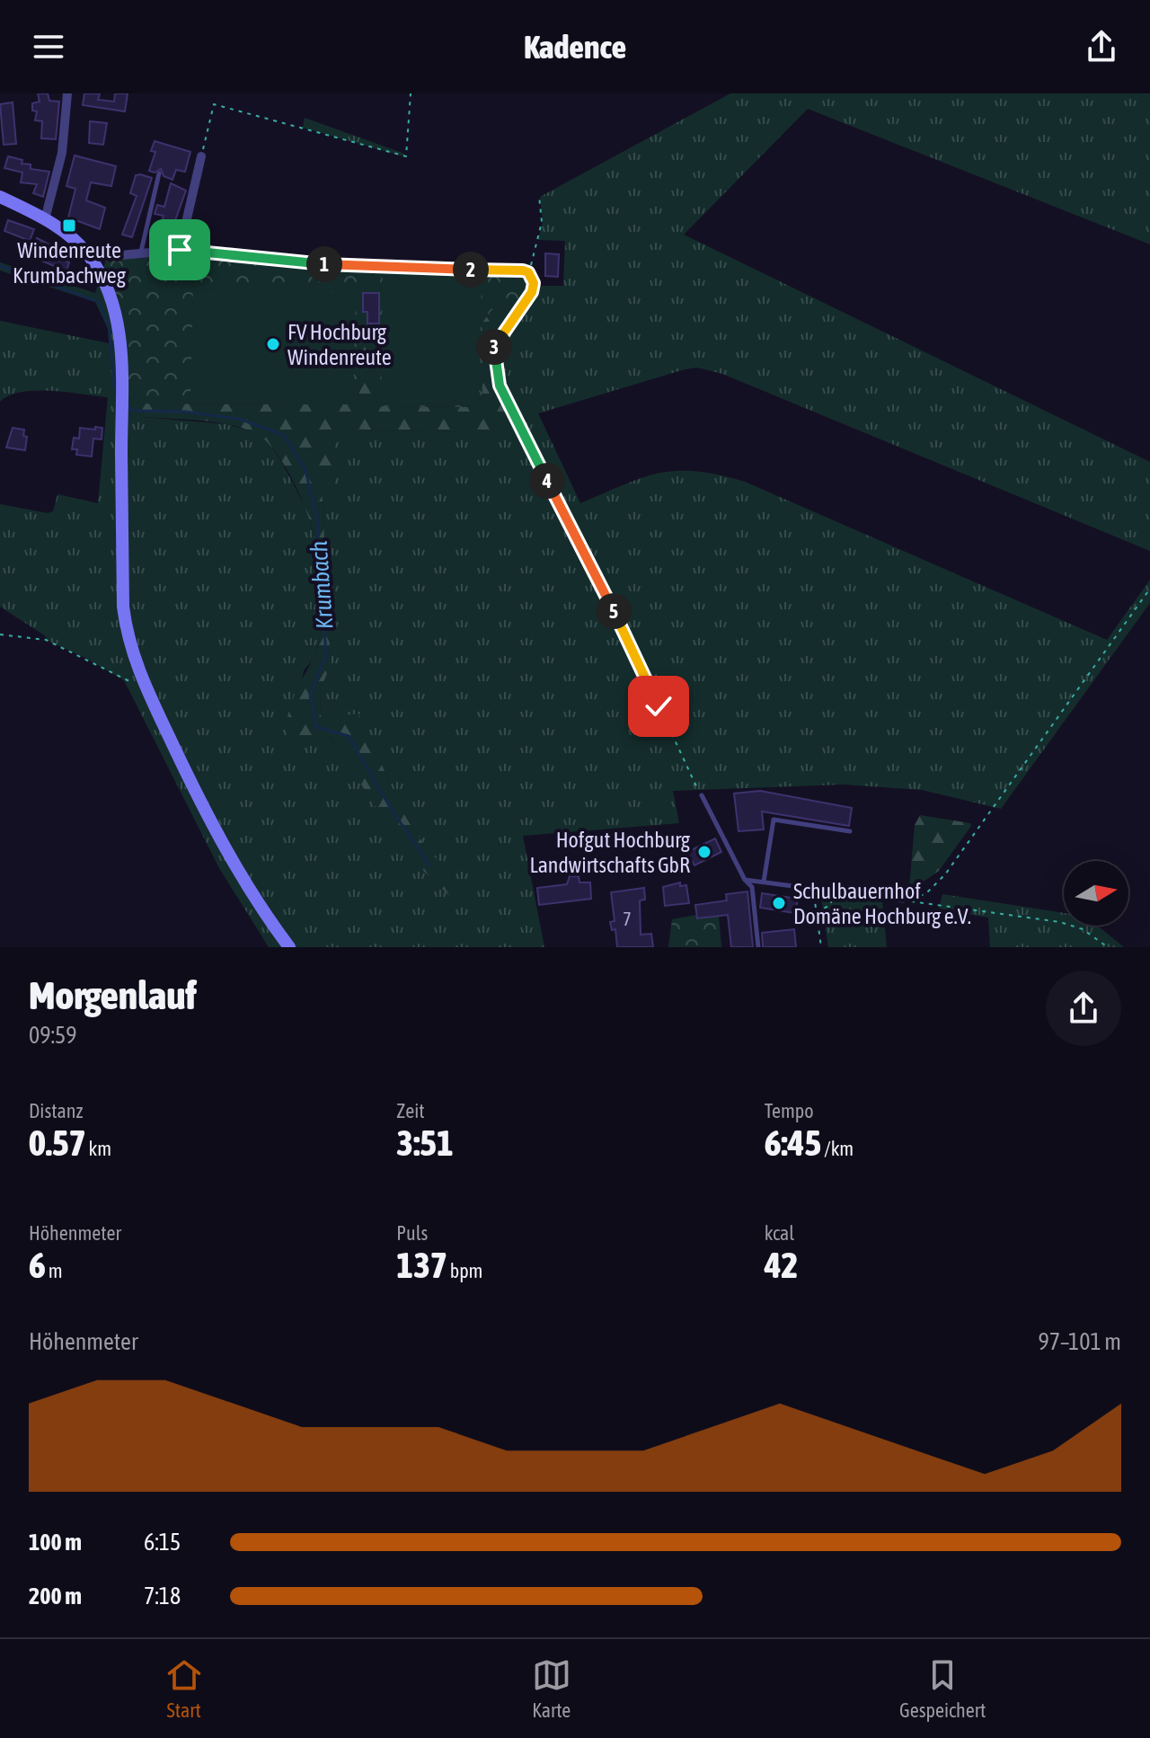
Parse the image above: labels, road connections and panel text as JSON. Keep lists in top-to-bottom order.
{
  "water": ["Krumbach"],
  "places": {
    "transit": ["Windenreute Krumbachweg"],
    "other": ["FV Hochburg Windenreute", "Hofgut Hochburg Landwirtschafts GbR", "Schulbauernhof Domäne Hochburg e.V."]
  },
  "house_numbers": ["7"],
  "north": "right",
  "page": {
    "header": "Kadence",
    "pins": [
      "1",
      "2",
      "3",
      "4",
      "5"
    ],
    "heading": ["Morgenlauf", "09:59"],
    "stats": [
      ["Distanz", "0.57 km"],
      ["Zeit", "3:51"],
      ["Tempo", "6:45 /km"],
      ["Höhenmeter", "6 m"],
      ["Puls", "137 bpm"],
      ["kcal", "42"]
    ],
    "chart": ["Höhenmeter", "97–101 m"],
    "list": [
      {
        "name": "100 m",
        "note": "6:15"
      },
      {
        "name": "200 m",
        "note": "7:18"
      }
    ],
    "tabs": ["Start", "Karte", "Gespeichert"]
  }
}
